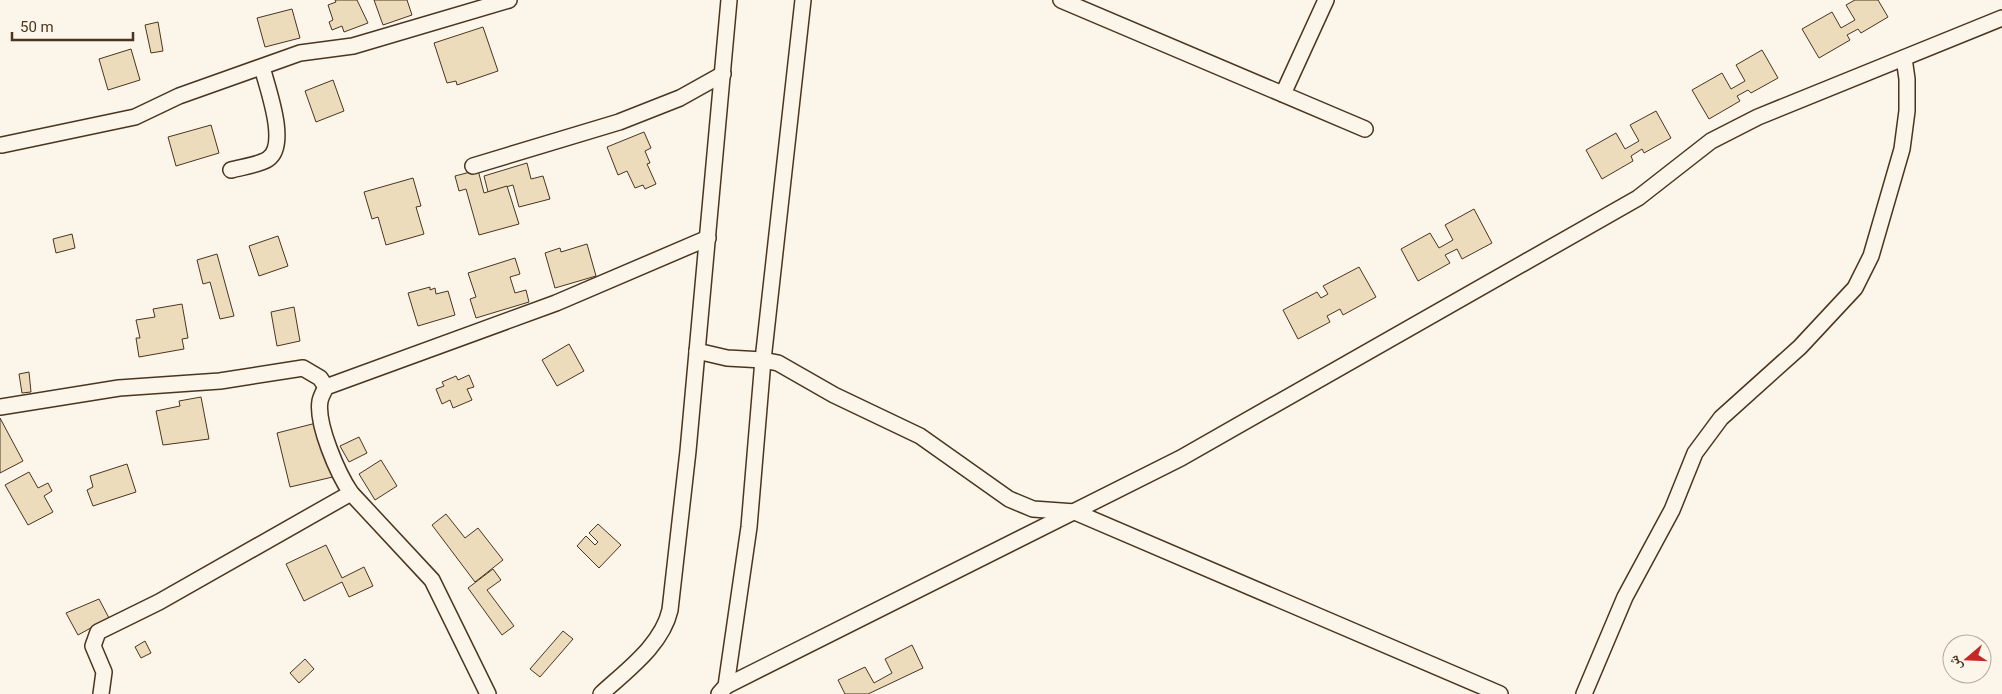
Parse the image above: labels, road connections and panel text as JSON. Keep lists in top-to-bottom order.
{
  "scale_bar": "50 m",
  "north": "left"
}
